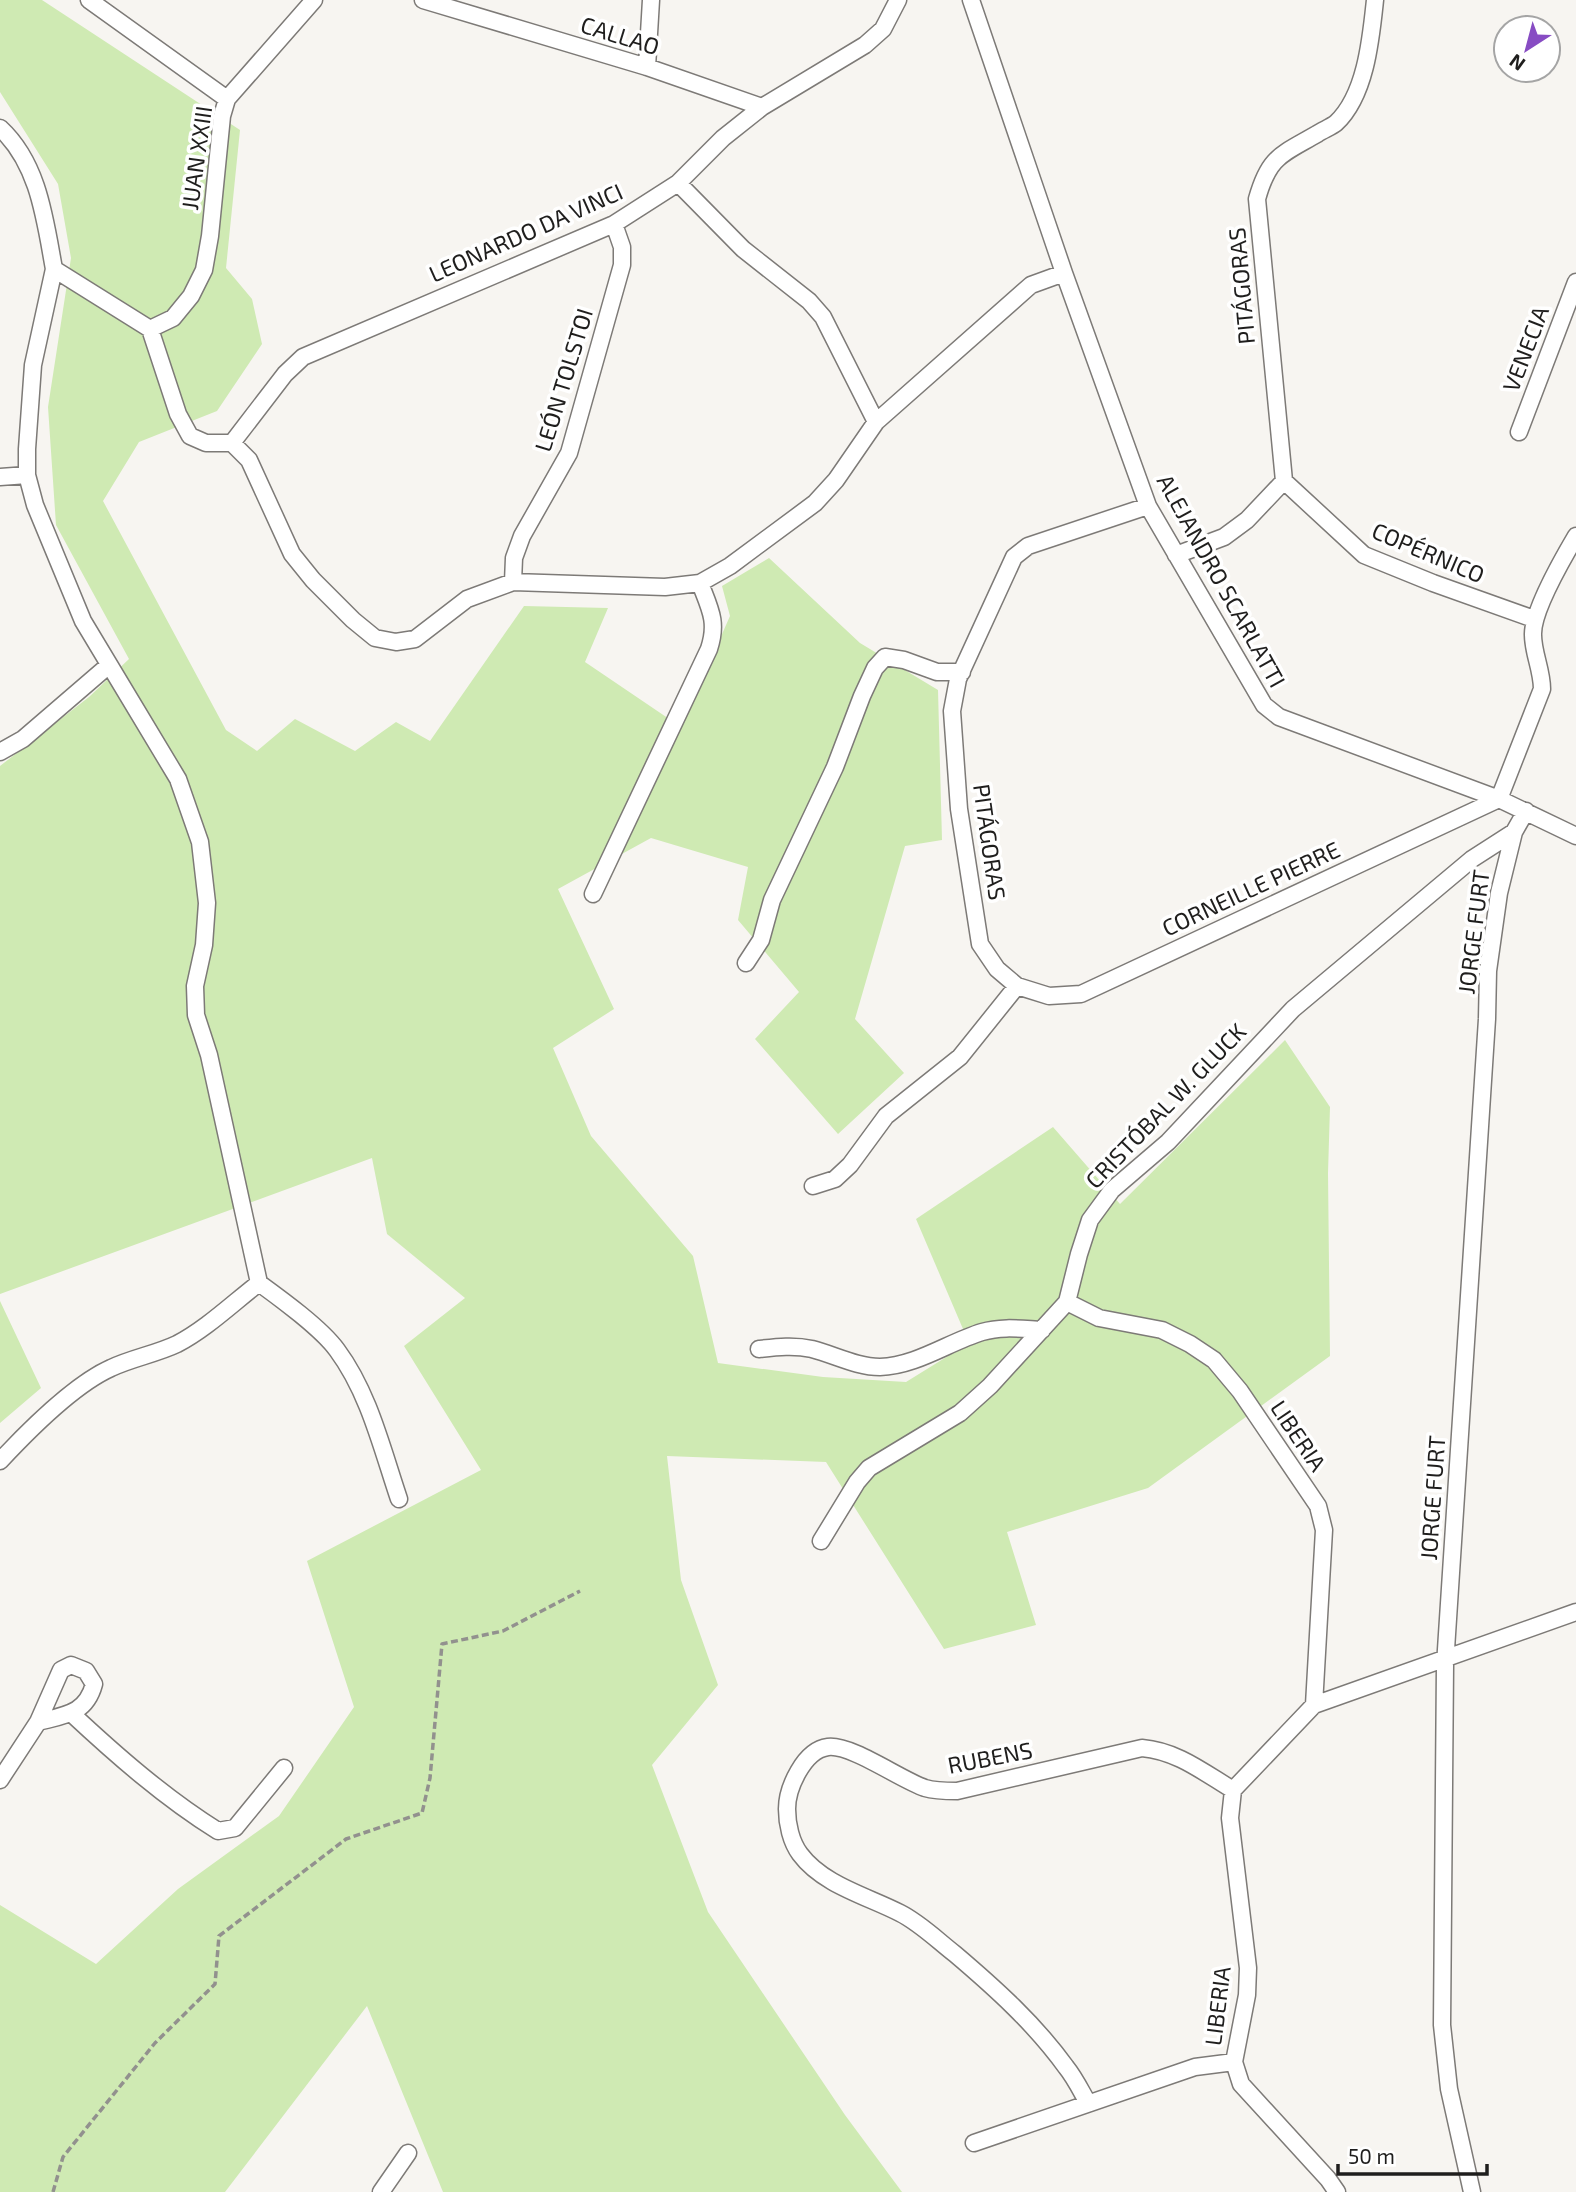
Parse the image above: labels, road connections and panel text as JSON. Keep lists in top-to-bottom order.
{
  "streets": {
    "street": [
      "CALLAO",
      "JUAN XXIII",
      "LEONARDO DA VINCI",
      "PITÁGORAS",
      "VENECIA",
      "LEÓN TOLSTOI",
      "COPÉRNICO",
      "ALEJANDRO SCARLATTI",
      "CORNEILLE PIERRE",
      "JORGE FURT",
      "CRISTÓBAL W. GLUCK",
      "LIBERIA",
      "RUBENS"
    ]
  },
  "crossings": [
    ["CALLAO", "LEONARDO DA VINCI"],
    ["LEONARDO DA VINCI", "LEÓN TOLSTOI"],
    ["PITÁGORAS", "COPÉRNICO"],
    ["PITÁGORAS", "ALEJANDRO SCARLATTI"],
    ["PITÁGORAS", "CORNEILLE PIERRE"],
    ["ALEJANDRO SCARLATTI", "CORNEILLE PIERRE"],
    ["ALEJANDRO SCARLATTI", "JORGE FURT"],
    ["JORGE FURT", "CRISTÓBAL W. GLUCK"],
    ["CRISTÓBAL W. GLUCK", "LIBERIA"],
    ["LIBERIA", "RUBENS"]
  ],
  "scale_bar": "50 m",
  "north": "bottom left"
}
